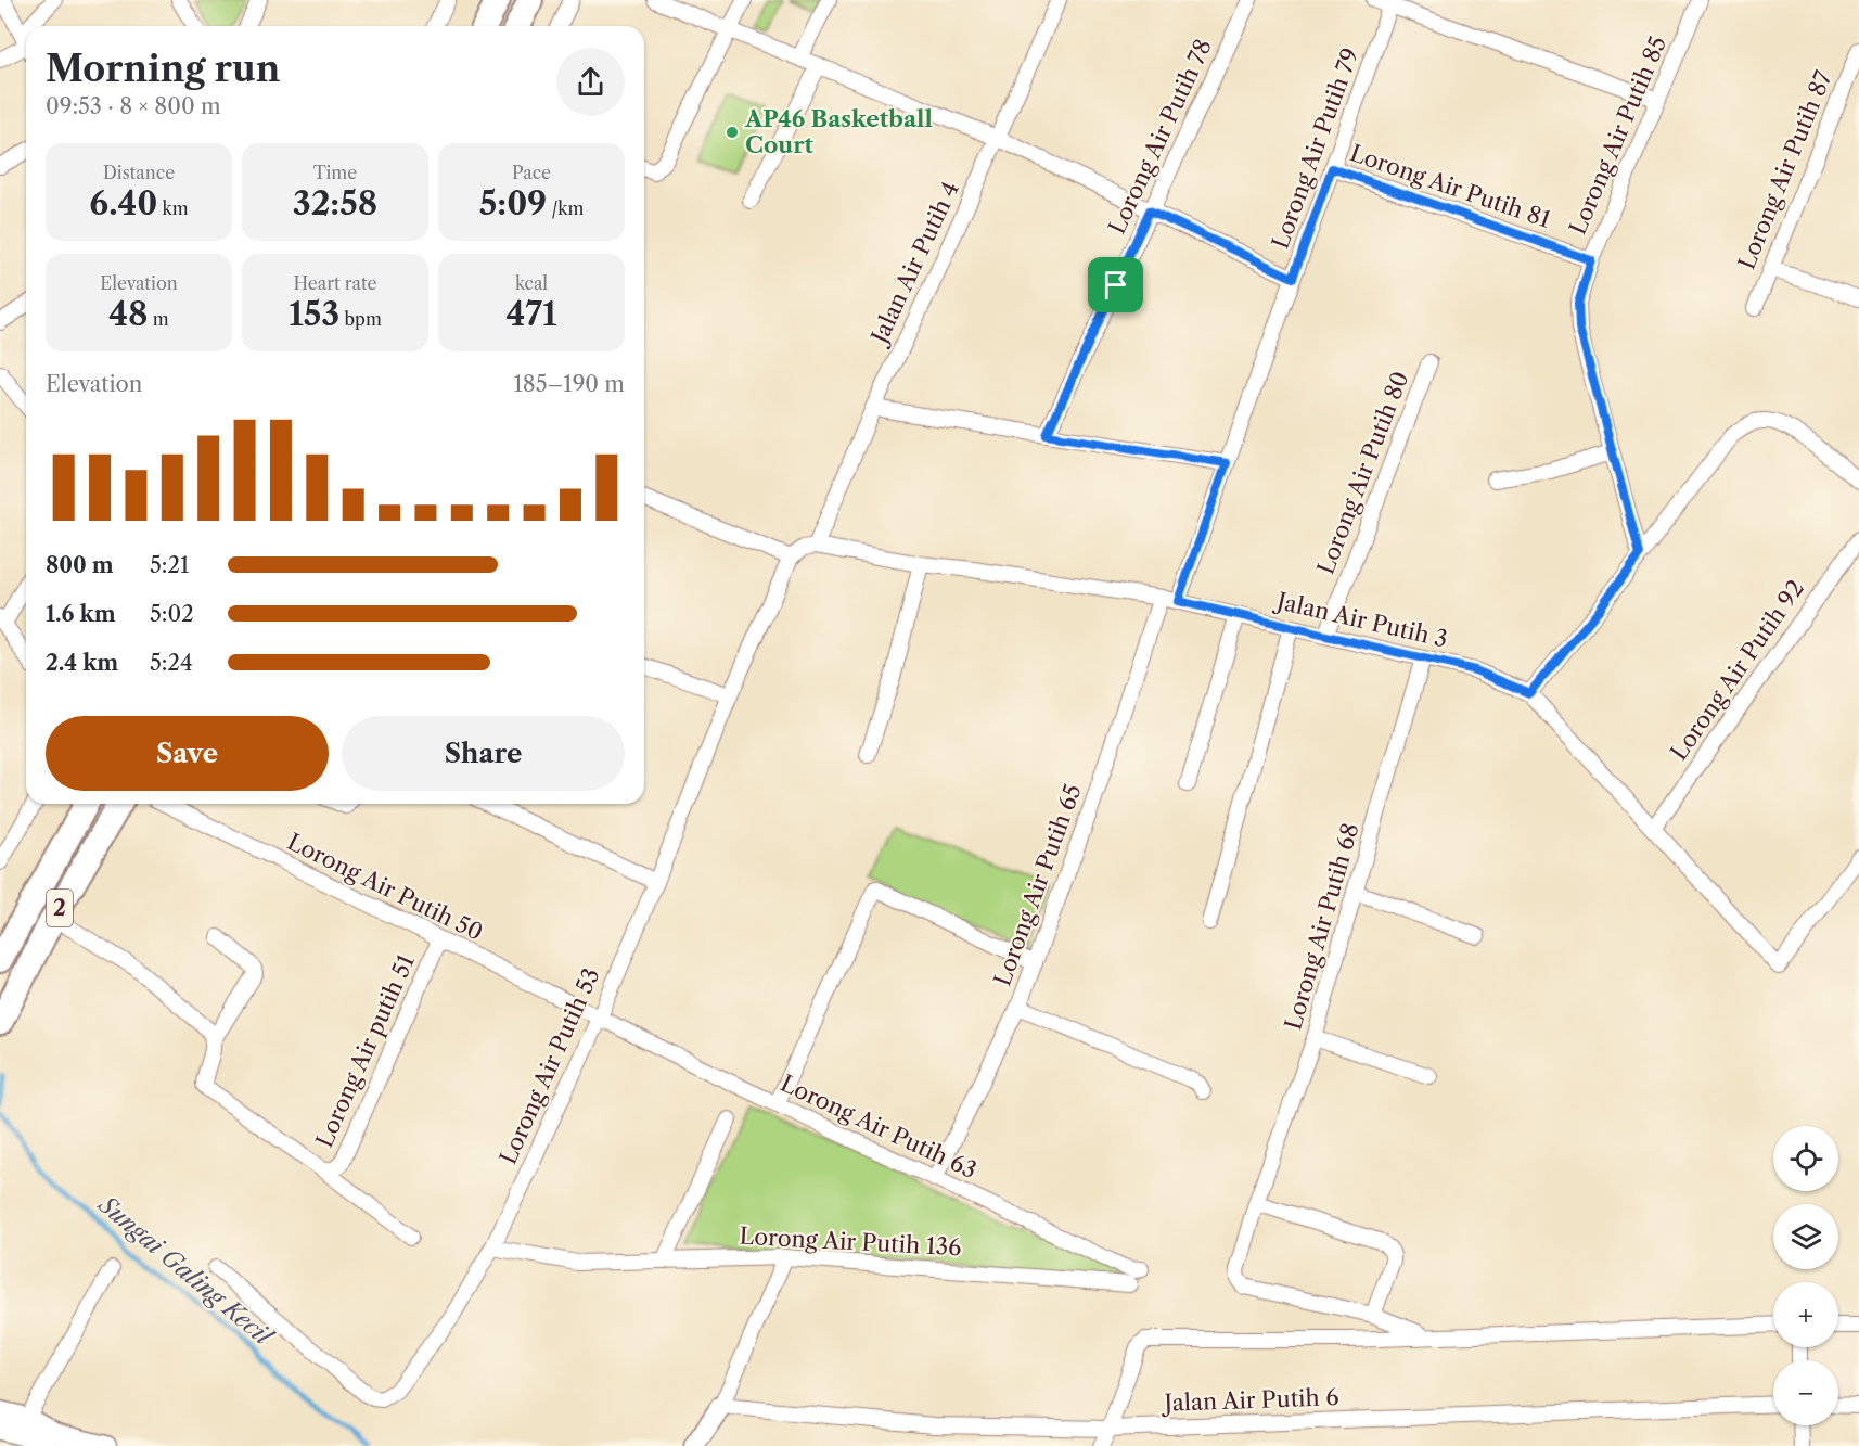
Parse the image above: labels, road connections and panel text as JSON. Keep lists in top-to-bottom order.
{
  "streets": {
    "highway": ["2"],
    "street": [
      "Lorong Air Putih 85",
      "Lorong Air Putih 78",
      "Lorong Air Putih 79",
      "Lorong Air Putih 87",
      "Lorong Air Putih 81",
      "Jalan Air Putih 4",
      "Lorong Air Putih 80",
      "Jalan Air Putih 3",
      "Lorong Air Putih 92",
      "Lorong Air Putih 65",
      "Lorong Air Putih 50",
      "Lorong Air Putih 68",
      "Lorong Air putih 51",
      "Lorong Air Putih 53",
      "Lorong Air Putih 63",
      "Lorong Air Putih 136",
      "Jalan Air Putih 6"
    ]
  },
  "crossings": [
    ["Lorong Air Putih 85", "Lorong Air Putih 81"],
    ["Lorong Air Putih 79", "Lorong Air Putih 81"],
    ["Lorong Air Putih 79", "Jalan Air Putih 3"],
    ["Jalan Air Putih 4", "Jalan Air Putih 3"],
    ["Lorong Air Putih 80", "Jalan Air Putih 3"],
    ["Jalan Air Putih 3", "Lorong Air Putih 92"],
    ["Jalan Air Putih 3", "Lorong Air Putih 65"],
    ["Jalan Air Putih 3", "Lorong Air Putih 68"],
    ["Lorong Air Putih 65", "Lorong Air Putih 63"],
    ["Lorong Air Putih 50", "Lorong Air putih 51"],
    ["Lorong Air Putih 50", "Lorong Air Putih 53"],
    ["Lorong Air Putih 50", "Lorong Air Putih 63"],
    ["Lorong Air Putih 53", "Lorong Air Putih 63"],
    ["Lorong Air Putih 53", "Lorong Air Putih 136"]
  ],
  "water": ["Sungai Galing Kecil"],
  "places": ["AP46 Basketball Court"],
  "page": {
    "heading": ["Morning run", "09:53 · 8 × 800 m"],
    "stats": [
      ["Distance", "6.40 km"],
      ["Time", "32:58"],
      ["Pace", "5:09 /km"],
      ["Elevation", "48 m"],
      ["Heart rate", "153 bpm"],
      ["kcal", "471"]
    ],
    "chart": ["Elevation", "185–190 m"],
    "list": [
      {
        "name": "800 m",
        "note": "5:21"
      },
      {
        "name": "1.6 km",
        "note": "5:02"
      },
      {
        "name": "2.4 km",
        "note": "5:24"
      }
    ],
    "buttons": ["Save", "Share"],
    "map_buttons": ["+", "−"]
  }
}
